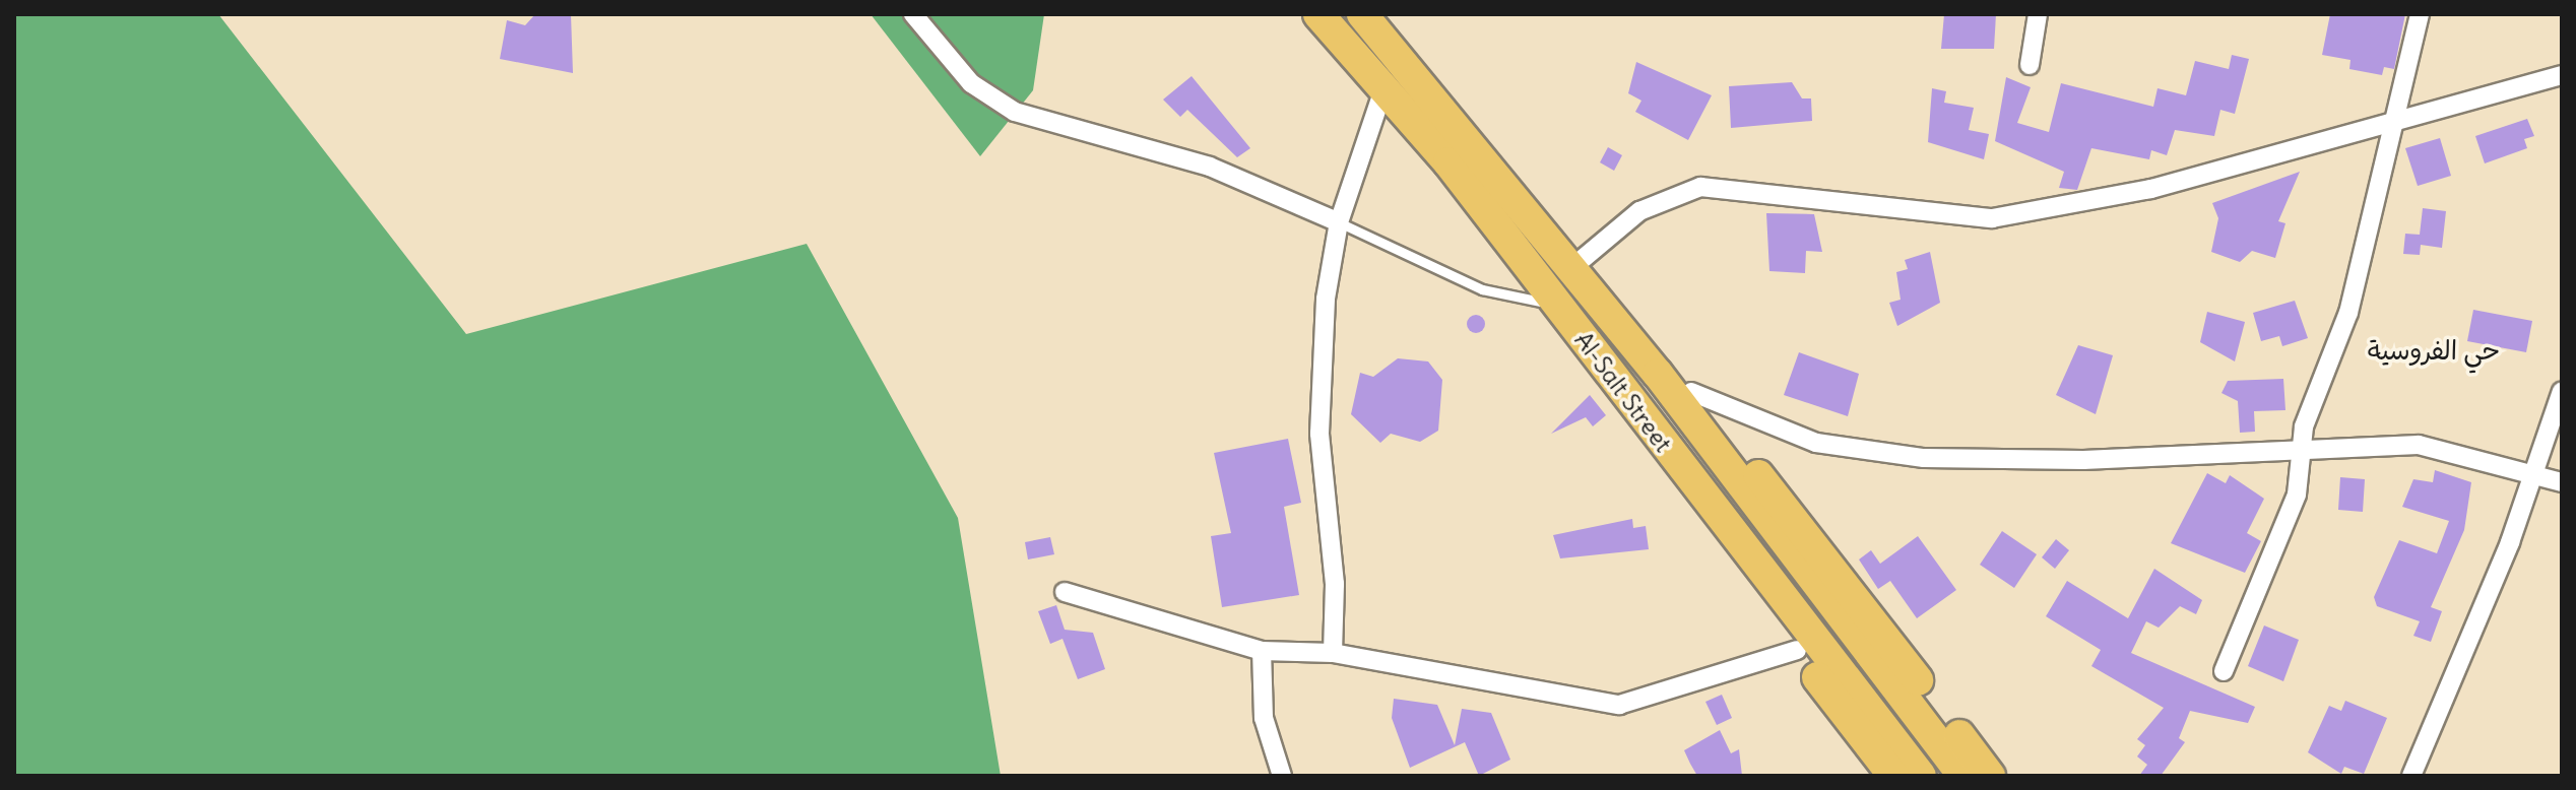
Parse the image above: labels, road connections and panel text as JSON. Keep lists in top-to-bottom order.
{
  "streets": {
    "main road": ["Al-Salt Street"]
  },
  "districts": ["حي الفروسية"]
}
